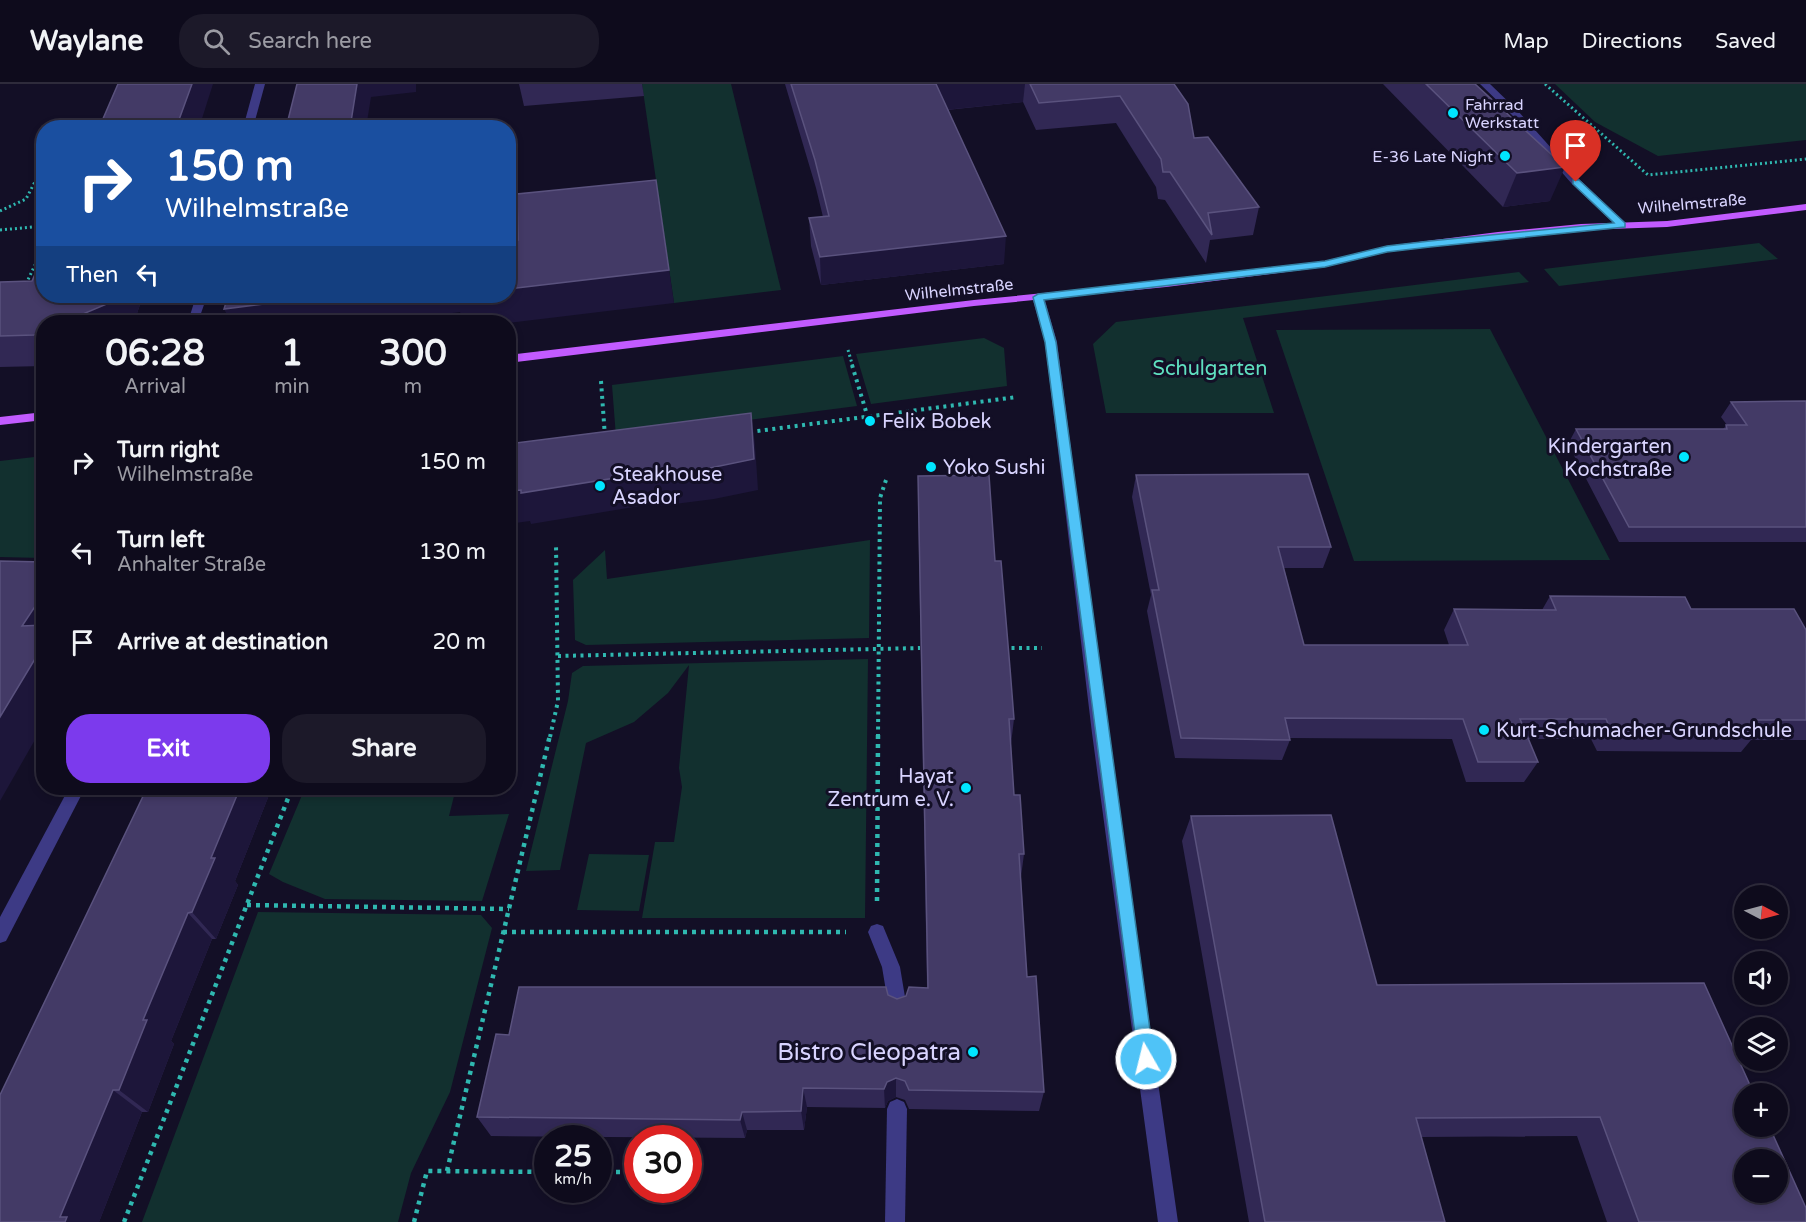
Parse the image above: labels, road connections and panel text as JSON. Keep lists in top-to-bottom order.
{
  "streets": {
    "main road": ["Wilhelmstraße"]
  },
  "parks": ["Schulgarten"],
  "places": [
    "Fahrrad Werkstatt",
    "E-36 Late Night",
    "Felix Bobek",
    "Kindergarten Kochstraße",
    "Yoko Sushi",
    "Steakhouse Asador",
    "Kurt-Schumacher-Grundschule",
    "Hayat Zentrum e. V.",
    "Bistro Cleopatra"
  ],
  "north": "right",
  "page": {
    "header": "Waylane",
    "search": "Search here",
    "nav": ["Map", "Directions", "Saved"],
    "turn": ["150 m", "Wilhelmstraße"],
    "then": "Then",
    "eta": [
      "06:28",
      "Arrival",
      "1",
      "min",
      "300",
      "m"
    ],
    "list": [
      {
        "name": "Turn right",
        "note": "Wilhelmstraße",
        "value": "150 m"
      },
      {
        "name": "Turn left",
        "note": "Anhalter Straße",
        "value": "130 m"
      },
      {
        "name": "Arrive at destination",
        "value": "20 m"
      }
    ],
    "buttons": ["Exit", "Share"],
    "map_buttons": ["+", "−"],
    "speed": "25 km/h",
    "limit": "30"
  }
}
